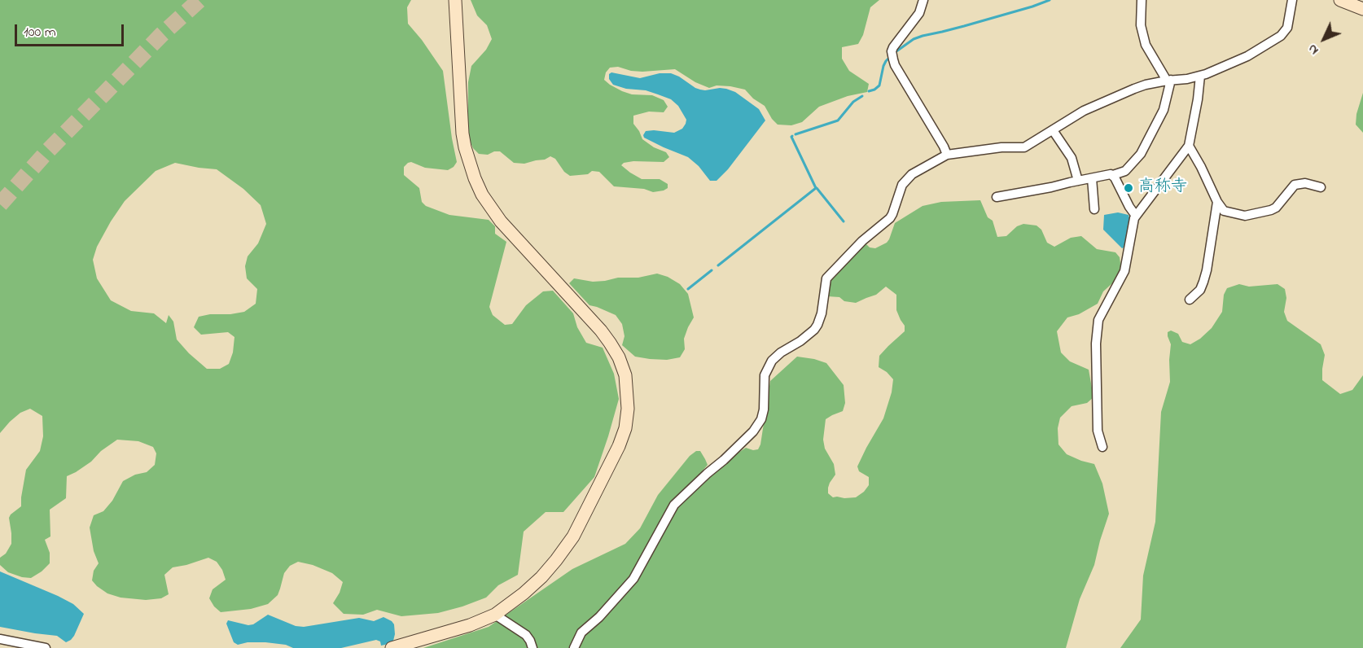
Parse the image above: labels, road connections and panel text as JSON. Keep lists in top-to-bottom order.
{
  "places": ["高称寺"],
  "scale_bar": "100 m",
  "north": "bottom left"
}
